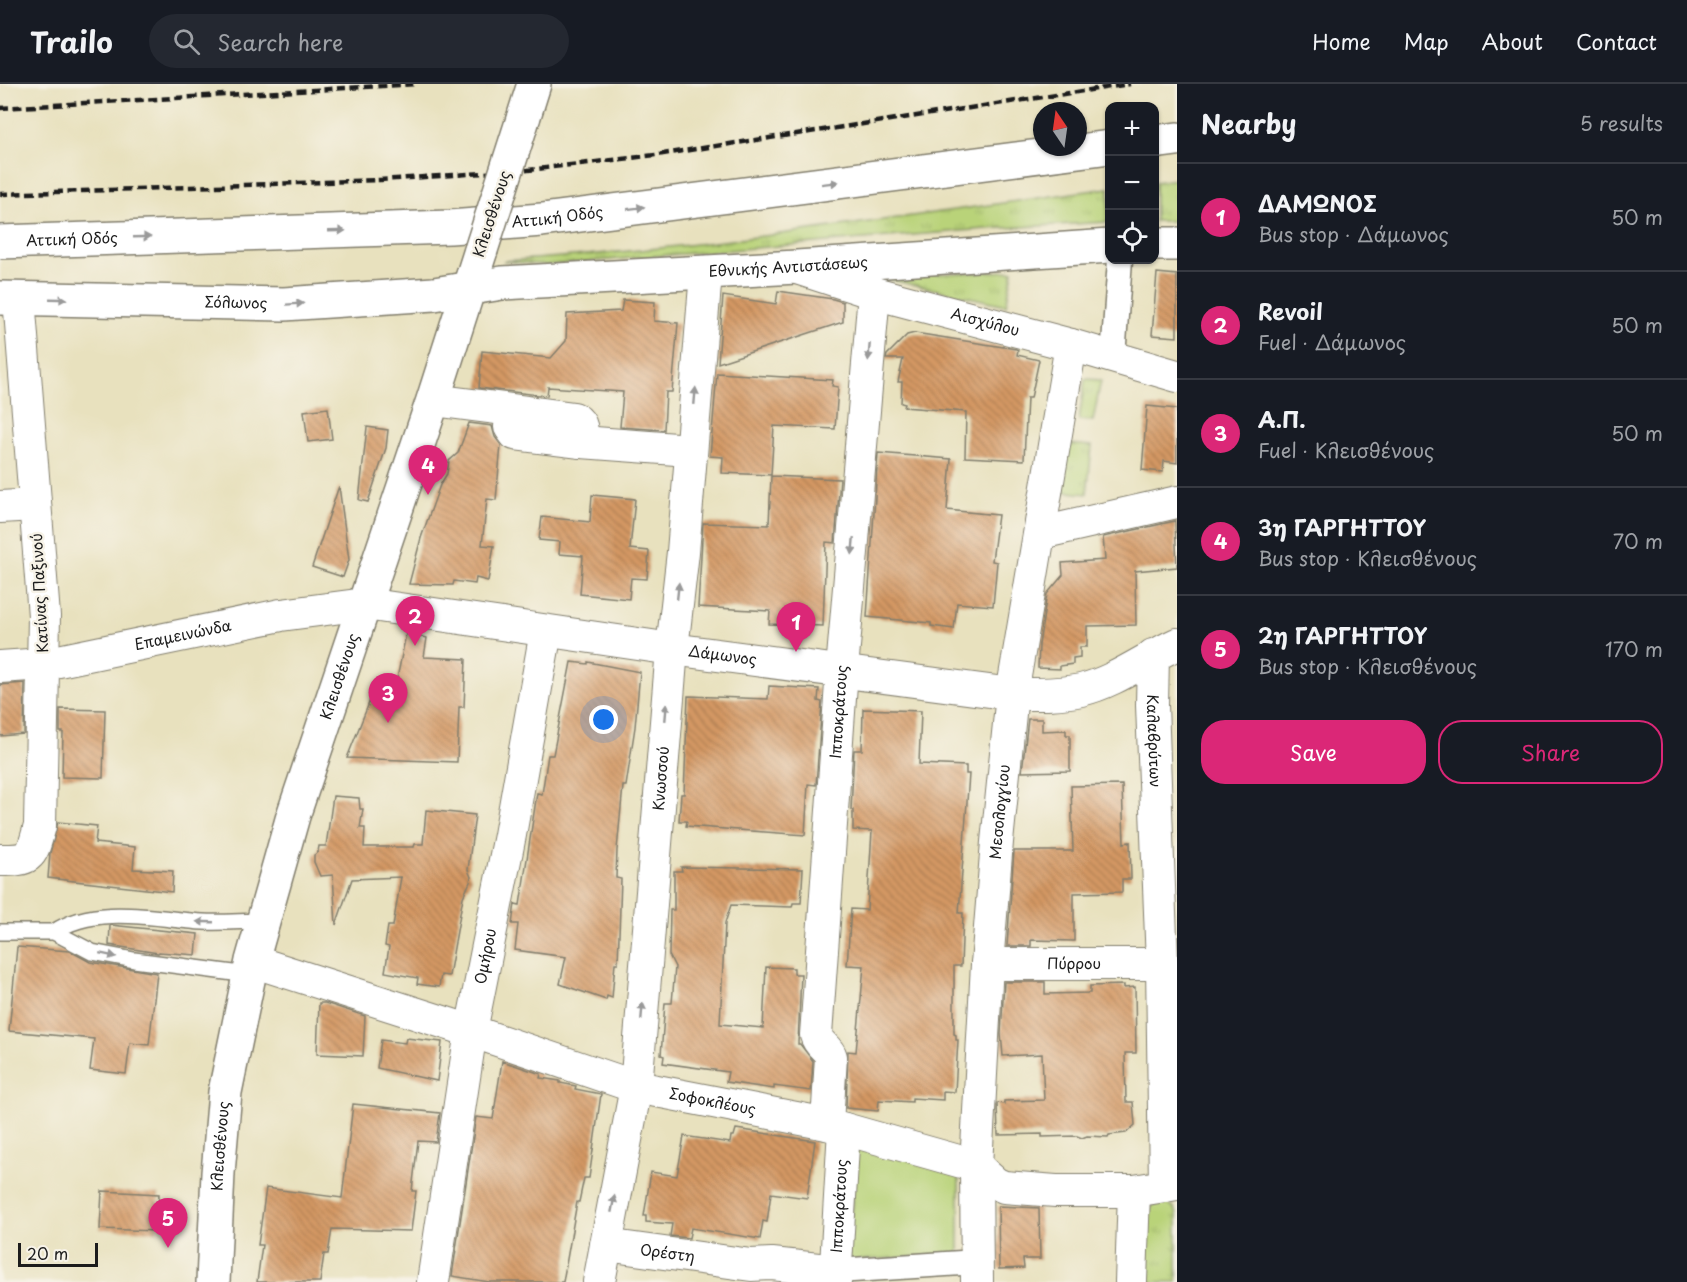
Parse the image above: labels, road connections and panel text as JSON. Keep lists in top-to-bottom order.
{
  "streets": {
    "main road": [
      "Κλεισθένους",
      "Αττική Οδός",
      "Εθνικής Αντιστάσεως",
      "Σόλωνος"
    ],
    "street": [
      "Αισχύλου",
      "Κατίνας Παξινού",
      "Επαμεινώνδα",
      "Δάμωνος",
      "Ιπποκράτους",
      "Καλαβρύτων",
      "Κνωσσού",
      "Μεσολογγίου",
      "Ομήρου",
      "Πύρρου",
      "Σοφοκλέους",
      "Ορέστη"
    ]
  },
  "crossings": [
    ["Κλεισθένους", "Εθνικής Αντιστάσεως"],
    ["Κλεισθένους", "Σόλωνος"],
    ["Κλεισθένους", "Επαμεινώνδα"],
    ["Κλεισθένους", "Δάμωνος"],
    ["Κλεισθένους", "Σοφοκλέους"],
    ["Εθνικής Αντιστάσεως", "Σόλωνος"],
    ["Εθνικής Αντιστάσεως", "Αισχύλου"],
    ["Εθνικής Αντιστάσεως", "Κνωσσού"],
    ["Σόλωνος", "Κατίνας Παξινού"],
    ["Αισχύλου", "Ιπποκράτους"],
    ["Αισχύλου", "Μεσολογγίου"],
    ["Κατίνας Παξινού", "Επαμεινώνδα"],
    ["Επαμεινώνδα", "Δάμωνος"],
    ["Δάμωνος", "Ιπποκράτους"],
    ["Δάμωνος", "Καλαβρύτων"],
    ["Δάμωνος", "Κνωσσού"],
    ["Δάμωνος", "Μεσολογγίου"],
    ["Δάμωνος", "Ομήρου"],
    ["Ιπποκράτους", "Σοφοκλέους"],
    ["Ιπποκράτους", "Ορέστη"],
    ["Καλαβρύτων", "Πύρρου"],
    ["Καλαβρύτων", "Σοφοκλέους"],
    ["Κνωσσού", "Σοφοκλέους"],
    ["Κνωσσού", "Ορέστη"],
    ["Μεσολογγίου", "Πύρρου"],
    ["Μεσολογγίου", "Σοφοκλέους"],
    ["Ομήρου", "Σοφοκλέους"]
  ],
  "one_way": [
    "Αττική Οδός",
    "Σόλωνος",
    "Ιπποκράτους",
    "Κνωσσού"
  ],
  "scale_bar": "20 m",
  "north": "top",
  "page": {
    "header": "Trailo",
    "search": "Search here",
    "nav": [
      "Home",
      "Map",
      "About",
      "Contact"
    ],
    "heading": ["Nearby", "5 results"],
    "map_buttons": ["+", "−"],
    "list": [
      {
        "mark": "1",
        "name": "ΔΑΜΩΝΟΣ",
        "note": "Bus stop · Δάμωνος",
        "value": "50 m"
      },
      {
        "mark": "2",
        "name": "Revoil",
        "note": "Fuel · Δάμωνος",
        "value": "50 m"
      },
      {
        "mark": "3",
        "name": "Α.Π.",
        "note": "Fuel · Κλεισθένους",
        "value": "50 m"
      },
      {
        "mark": "4",
        "name": "3η ΓΑΡΓΗΤΤΟΥ",
        "note": "Bus stop · Κλεισθένους",
        "value": "70 m"
      },
      {
        "mark": "5",
        "name": "2η ΓΑΡΓΗΤΤΟΥ",
        "note": "Bus stop · Κλεισθένους",
        "value": "170 m"
      }
    ],
    "pins": [
      "4",
      "2",
      "1",
      "3",
      "5"
    ],
    "buttons": ["Save", "Share"],
    "scale": "20 m"
  }
}
